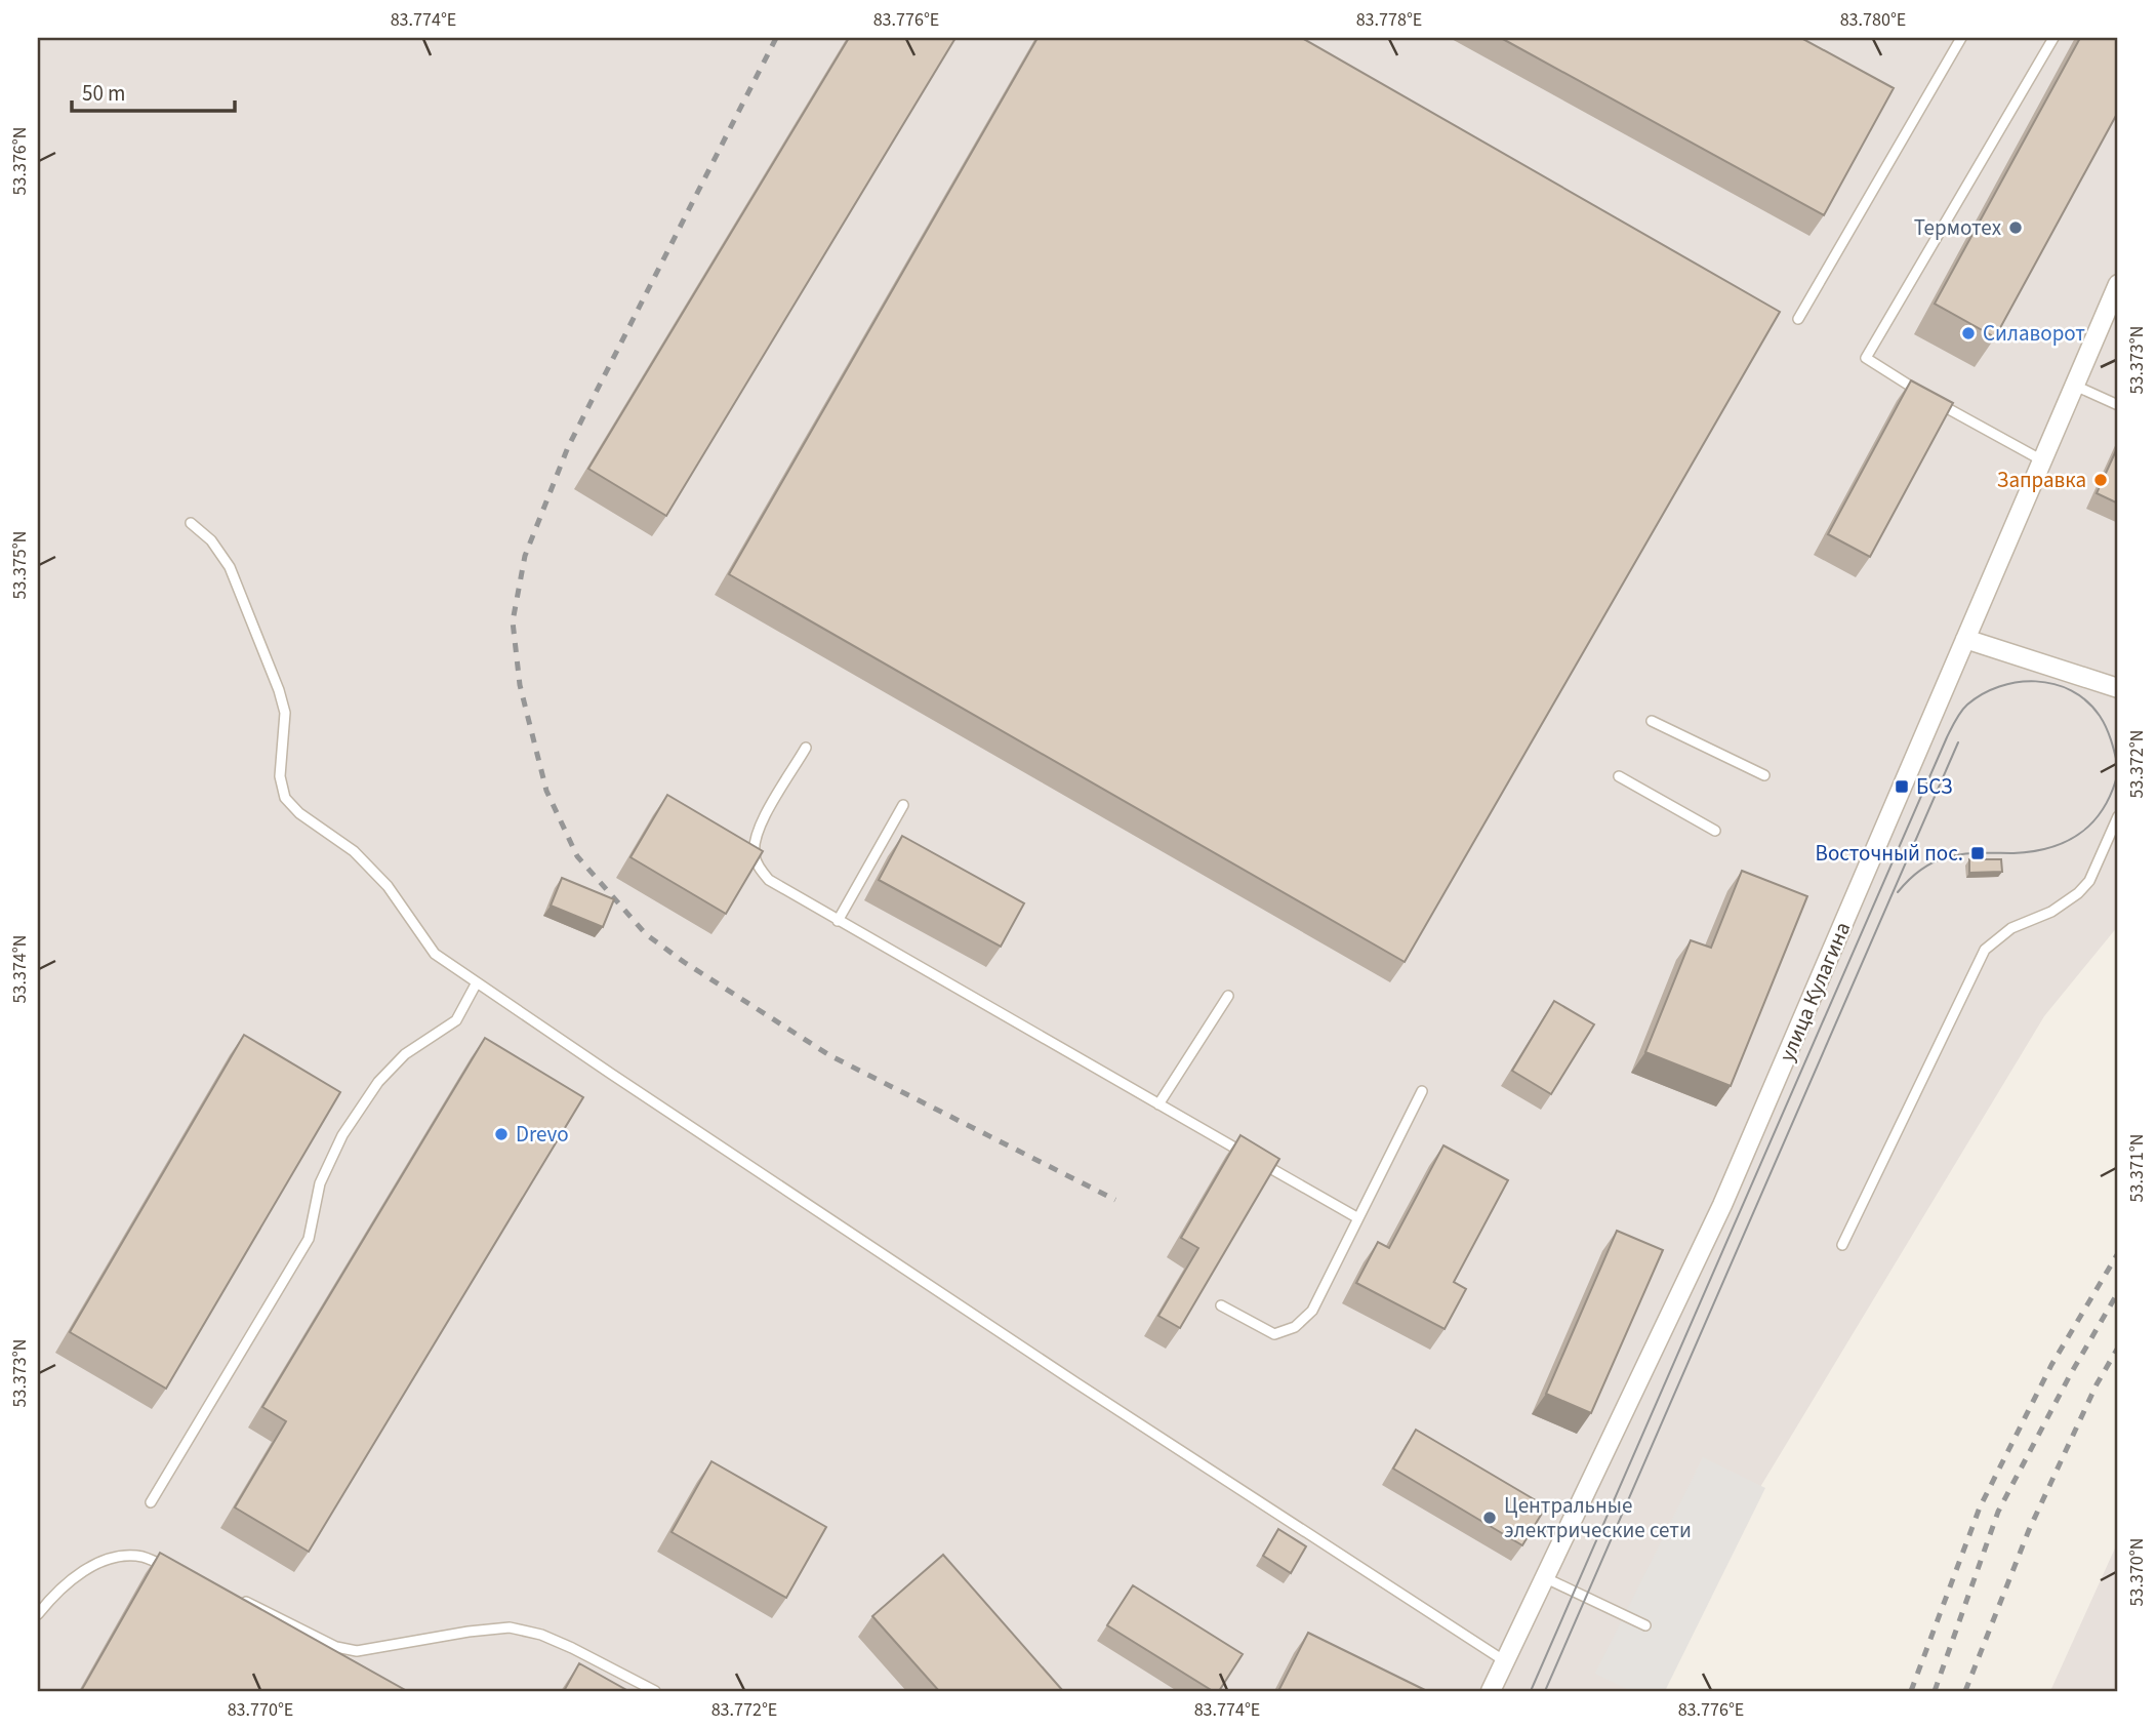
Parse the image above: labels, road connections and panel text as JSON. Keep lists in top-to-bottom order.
{
  "streets": {
    "street": ["улица Кулагина"]
  },
  "places": {
    "other": [
      "Термотех",
      "Силаворот",
      "Заправка",
      "Drevo",
      "Центральные электрические сети"
    ],
    "transit": ["БСЗ", "Восточный пос."]
  },
  "scale_bar": "50 m",
  "coordinates": [
    "83.774°E",
    "83.776°E",
    "83.778°E",
    "83.780°E",
    "53.376°N",
    "53.373°N",
    "53.375°N",
    "53.372°N",
    "53.374°N",
    "53.371°N",
    "53.370°N",
    "83.770°E",
    "83.772°E"
  ]
}
